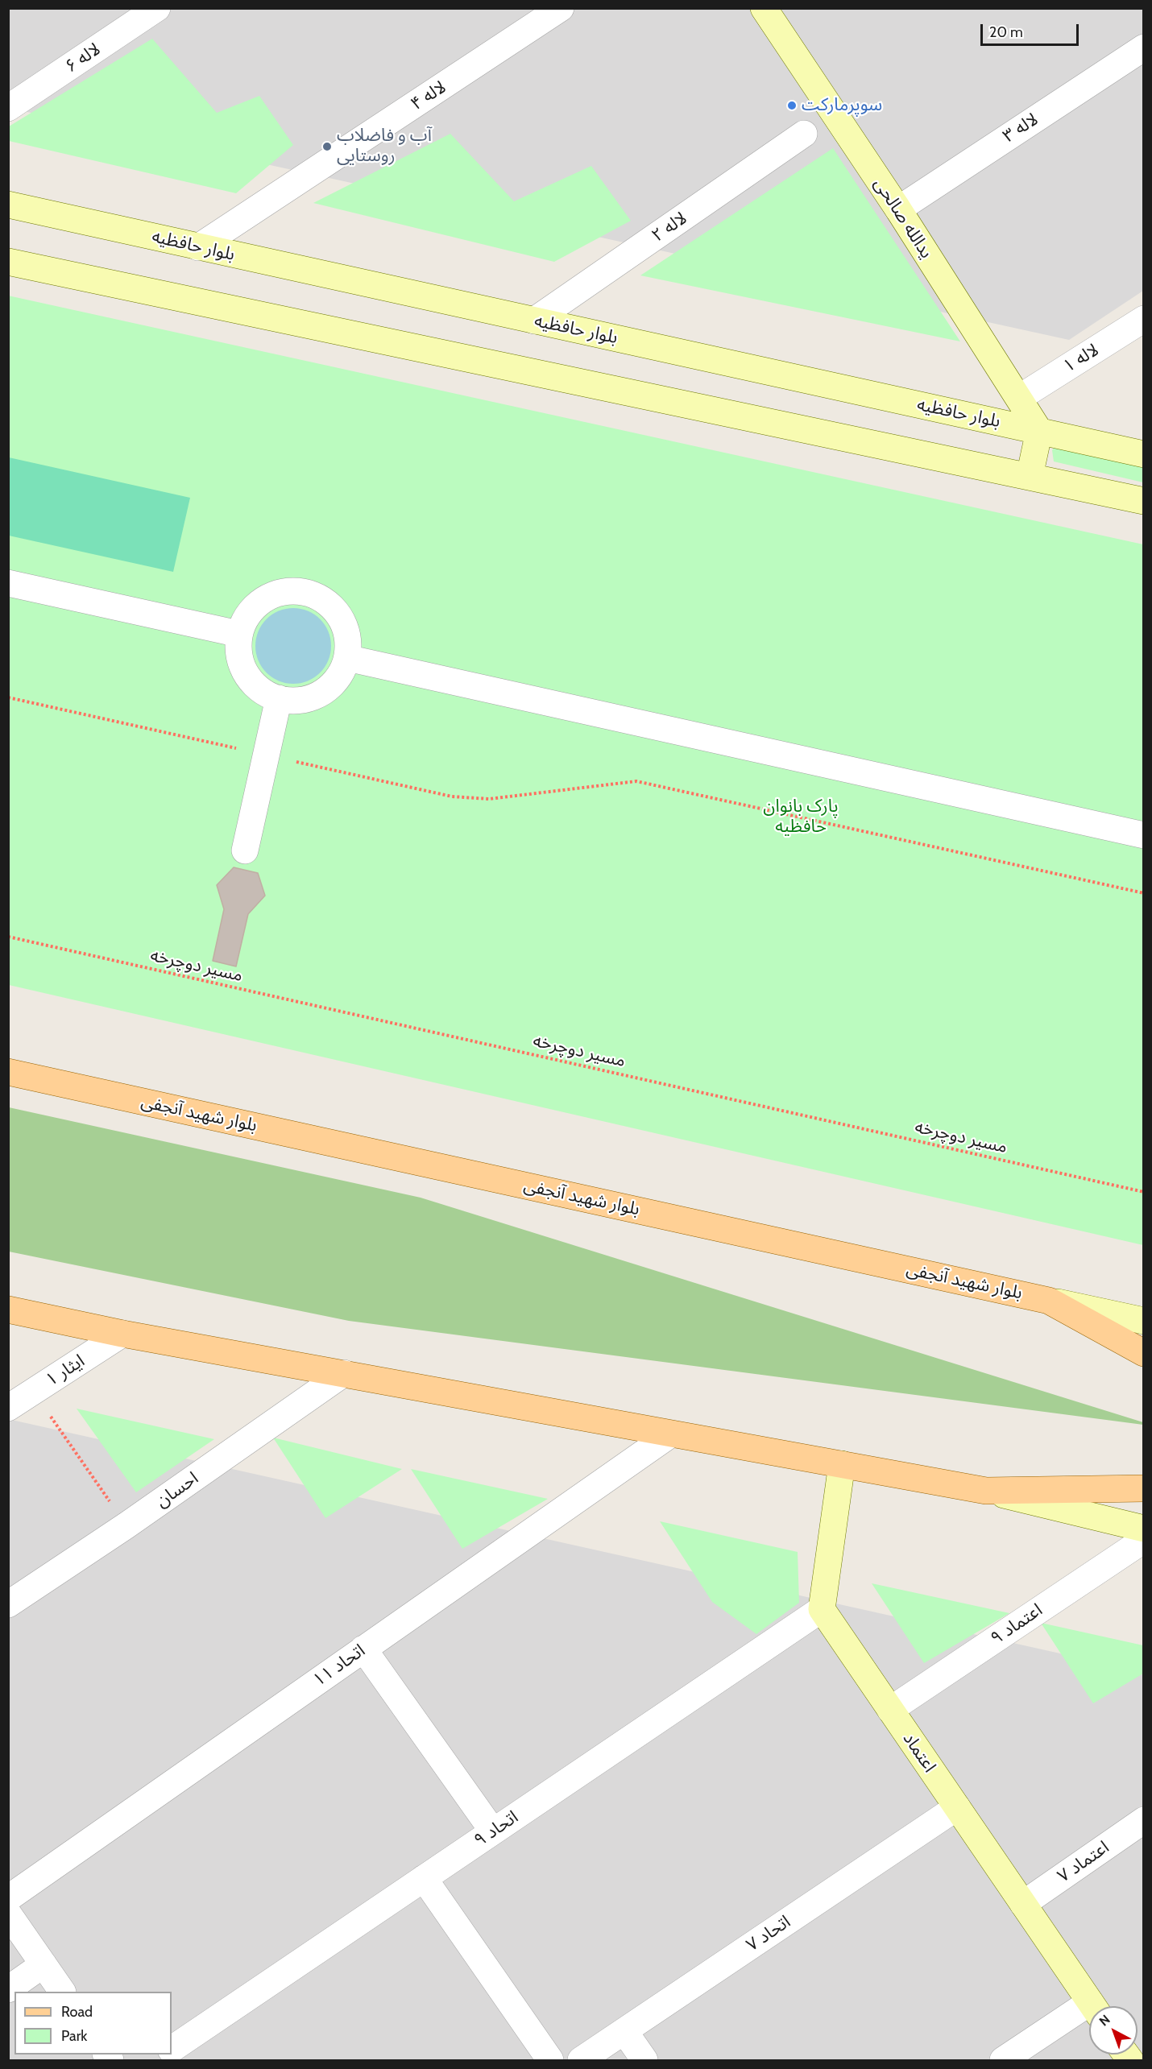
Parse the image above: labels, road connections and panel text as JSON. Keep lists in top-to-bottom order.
{
  "streets": {
    "main road": [
      "یدالله صالحی",
      "بلوار حافظیه",
      "بلوار شهید آنجفی",
      "اعتماد"
    ],
    "street": [
      "لاله ۶",
      "لاله ۴",
      "لاله ۳",
      "لاله ۲",
      "لاله ۱",
      "ایثار ۱",
      "احسان",
      "اعتماد ۹",
      "اتحاد ۱۱",
      "اتحاد ۹",
      "اعتماد ۷",
      "اتحاد ۷"
    ],
    "path": ["مسیر دوچرخه"]
  },
  "crossings": [
    ["لاله ۴", "بلوار حافظیه"],
    ["لاله ۳", "یدالله صالحی"],
    ["یدالله صالحی", "بلوار حافظیه"],
    ["یدالله صالحی", "لاله ۱"],
    ["لاله ۲", "بلوار حافظیه"],
    ["اعتماد ۹", "اعتماد"],
    ["اعتماد", "اتحاد ۹"],
    ["اعتماد", "اعتماد ۷"],
    ["اعتماد", "اتحاد ۷"]
  ],
  "parks": ["پارک بانوان حافظیه"],
  "places": ["سوپرمارکت", "آب و فاضلاب روستایی"],
  "legend": ["Road", "Park"],
  "scale_bar": "20 m",
  "north": "top left"
}
